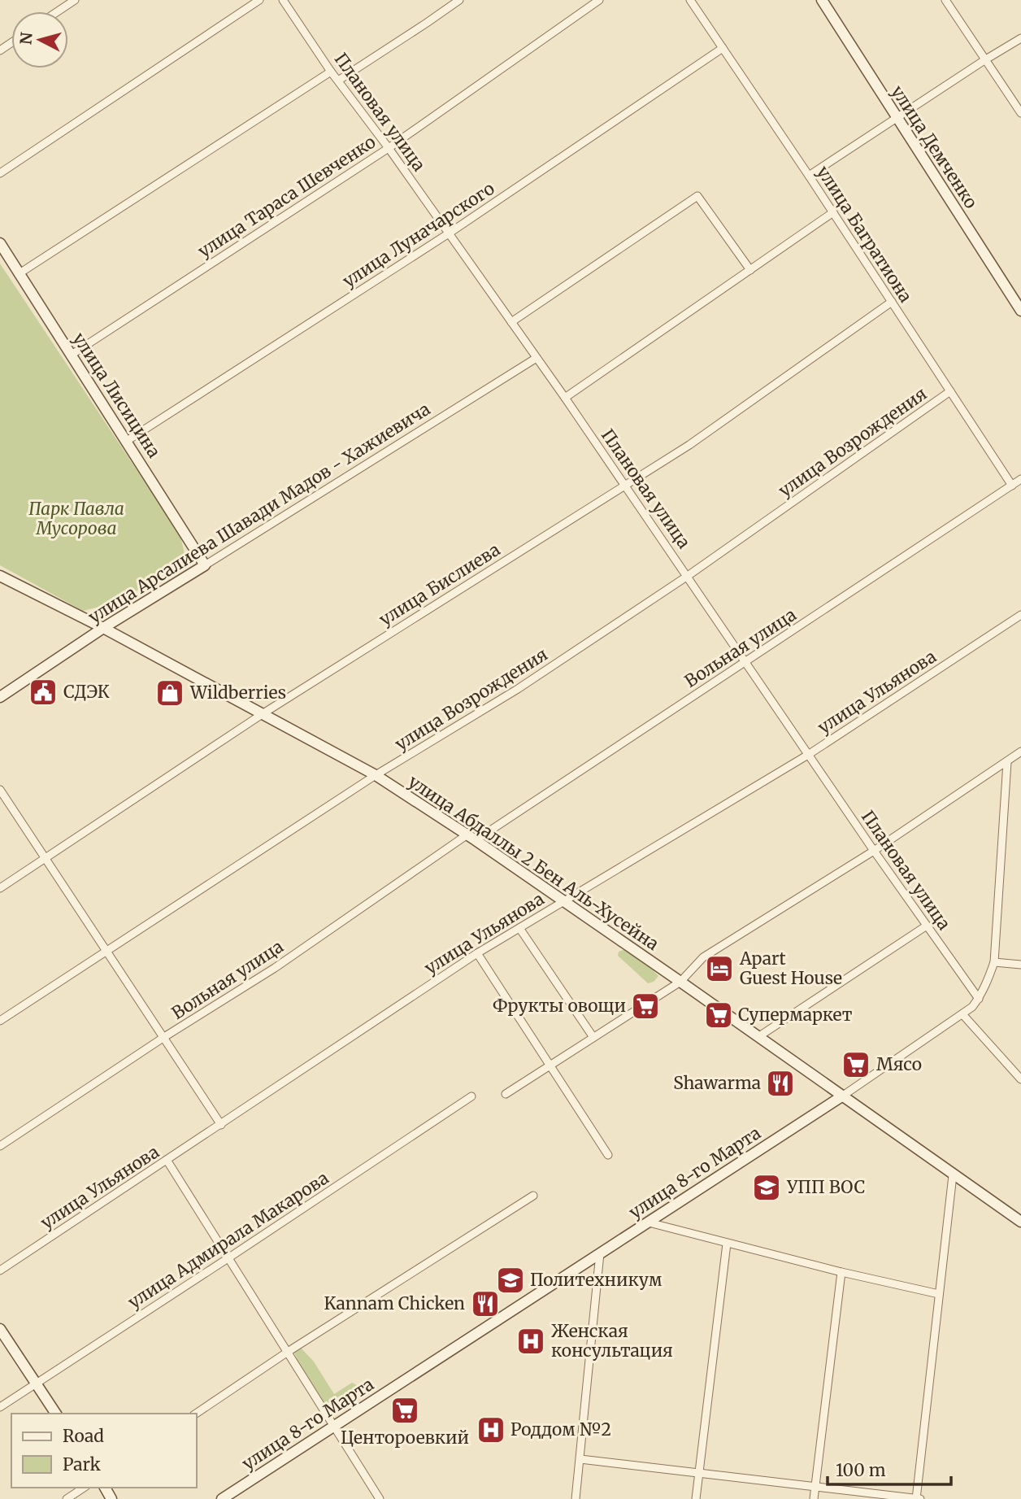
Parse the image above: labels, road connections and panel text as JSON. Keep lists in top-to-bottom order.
{
  "streets": {
    "street": [
      "Плановая улица",
      "улица Демченко",
      "улица Тараса Шевченко",
      "улица Багратиона",
      "улица Луначарского",
      "улица Лисицина",
      "улица Возрождения",
      "улица Арсалиева Шавади Мадов - Хажиевича",
      "улица Бислиева",
      "Вольная улица",
      "улица Ульянова",
      "улица Абдаллы 2 Бен Аль-Хусейна",
      "улица 8-го Марта",
      "улица Адмирала Макарова"
    ]
  },
  "crossings": [
    ["Плановая улица", "улица Тараса Шевченко"],
    ["Плановая улица", "улица Луначарского"],
    ["Плановая улица", "улица Возрождения"],
    ["Плановая улица", "улица Арсалиева Шавади Мадов - Хажиевича"],
    ["Плановая улица", "улица Бислиева"],
    ["Плановая улица", "Вольная улица"],
    ["Плановая улица", "улица Ульянова"],
    ["Плановая улица", "улица 8-го Марта"],
    ["улица Тараса Шевченко", "улица Лисицина"],
    ["улица Багратиона", "улица Луначарского"],
    ["улица Багратиона", "улица Возрождения"],
    ["улица Багратиона", "улица Бислиева"],
    ["улица Багратиона", "Вольная улица"],
    ["улица Луначарского", "улица Лисицина"],
    ["улица Лисицина", "улица Арсалиева Шавади Мадов - Хажиевича"],
    ["улица Возрождения", "улица Абдаллы 2 Бен Аль-Хусейна"],
    ["улица Арсалиева Шавади Мадов - Хажиевича", "улица Абдаллы 2 Бен Аль-Хусейна"],
    ["улица Бислиева", "улица Абдаллы 2 Бен Аль-Хусейна"],
    ["Вольная улица", "улица Абдаллы 2 Бен Аль-Хусейна"],
    ["улица Ульянова", "улица Абдаллы 2 Бен Аль-Хусейна"],
    ["улица Абдаллы 2 Бен Аль-Хусейна", "улица 8-го Марта"]
  ],
  "parks": ["Парк Павла Мусорова"],
  "places": {
    "public building": ["СДЭК"],
    "shop": ["Wildberries"],
    "hotel": ["Apart Guest House"],
    "supermarket": [
      "Фрукты овощи",
      "Супермаркет",
      "Мясо",
      "Центороевкий"
    ],
    "restaurant": ["Shawarma", "Kannam Chicken"],
    "school or university": ["УПП ВОС", "Политехникум"],
    "hospital": ["Женская консультация", "Роддом №2"]
  },
  "legend": ["Road", "Park"],
  "scale_bar": "100 m",
  "north": "left"
}
